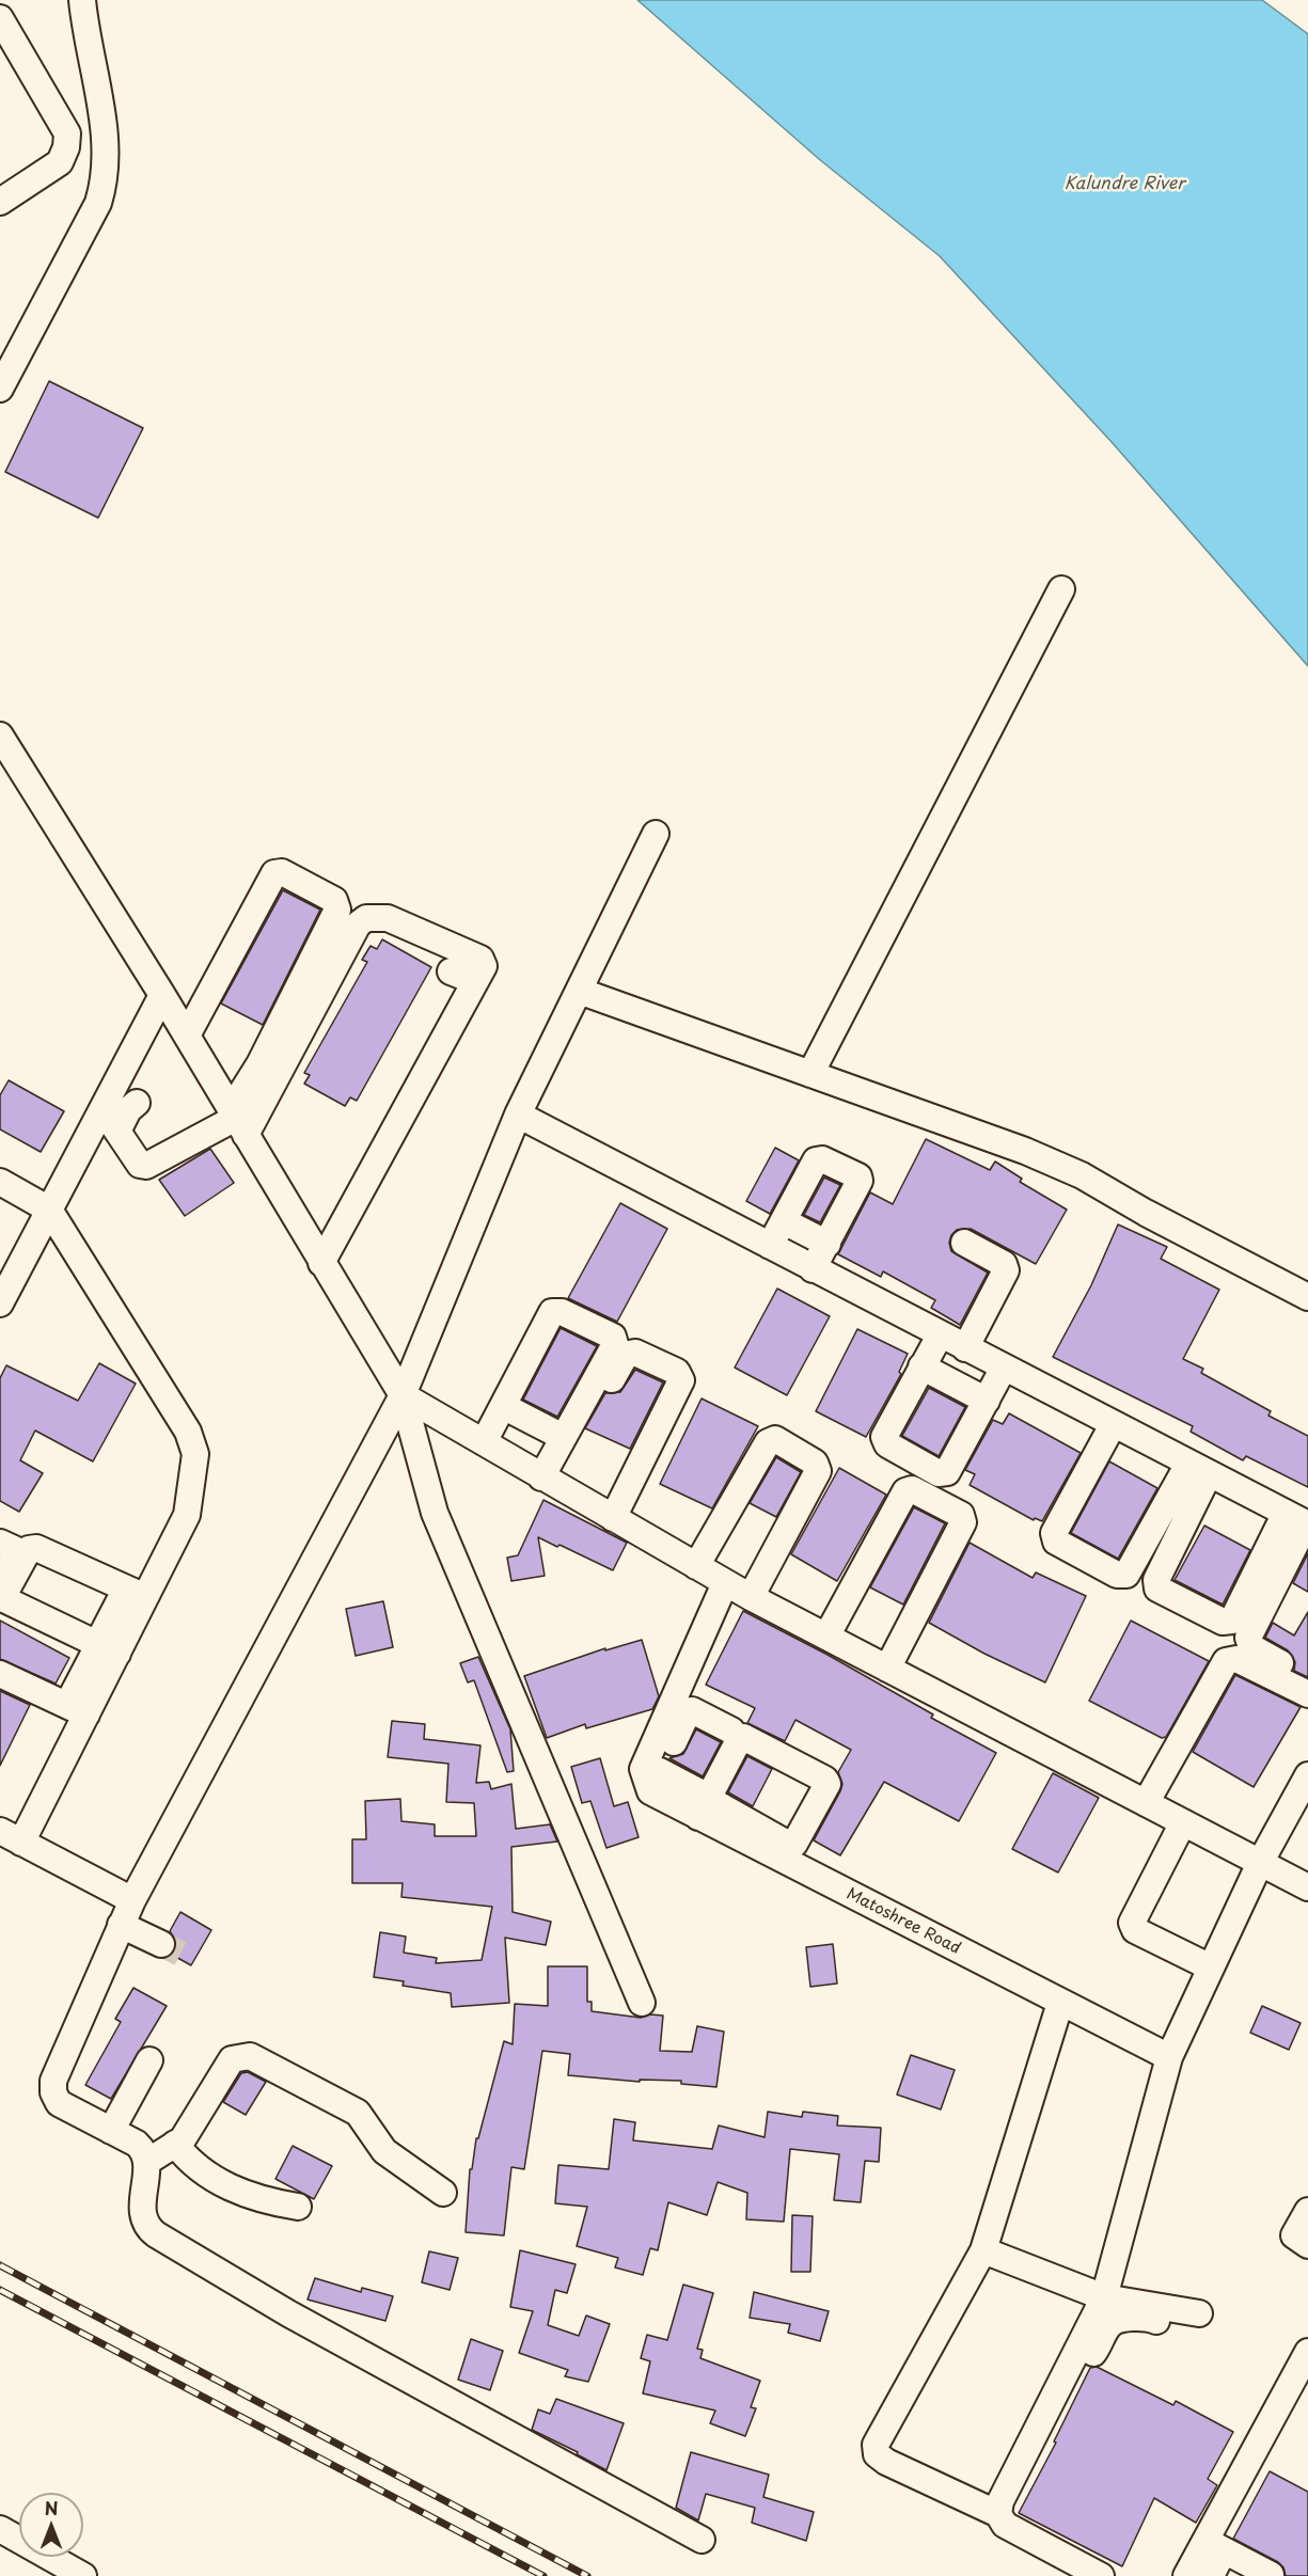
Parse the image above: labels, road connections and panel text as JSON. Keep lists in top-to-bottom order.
{
  "streets": {
    "street": ["Matoshree Road"]
  },
  "water": ["Kalundre River"],
  "north": "top"
}
